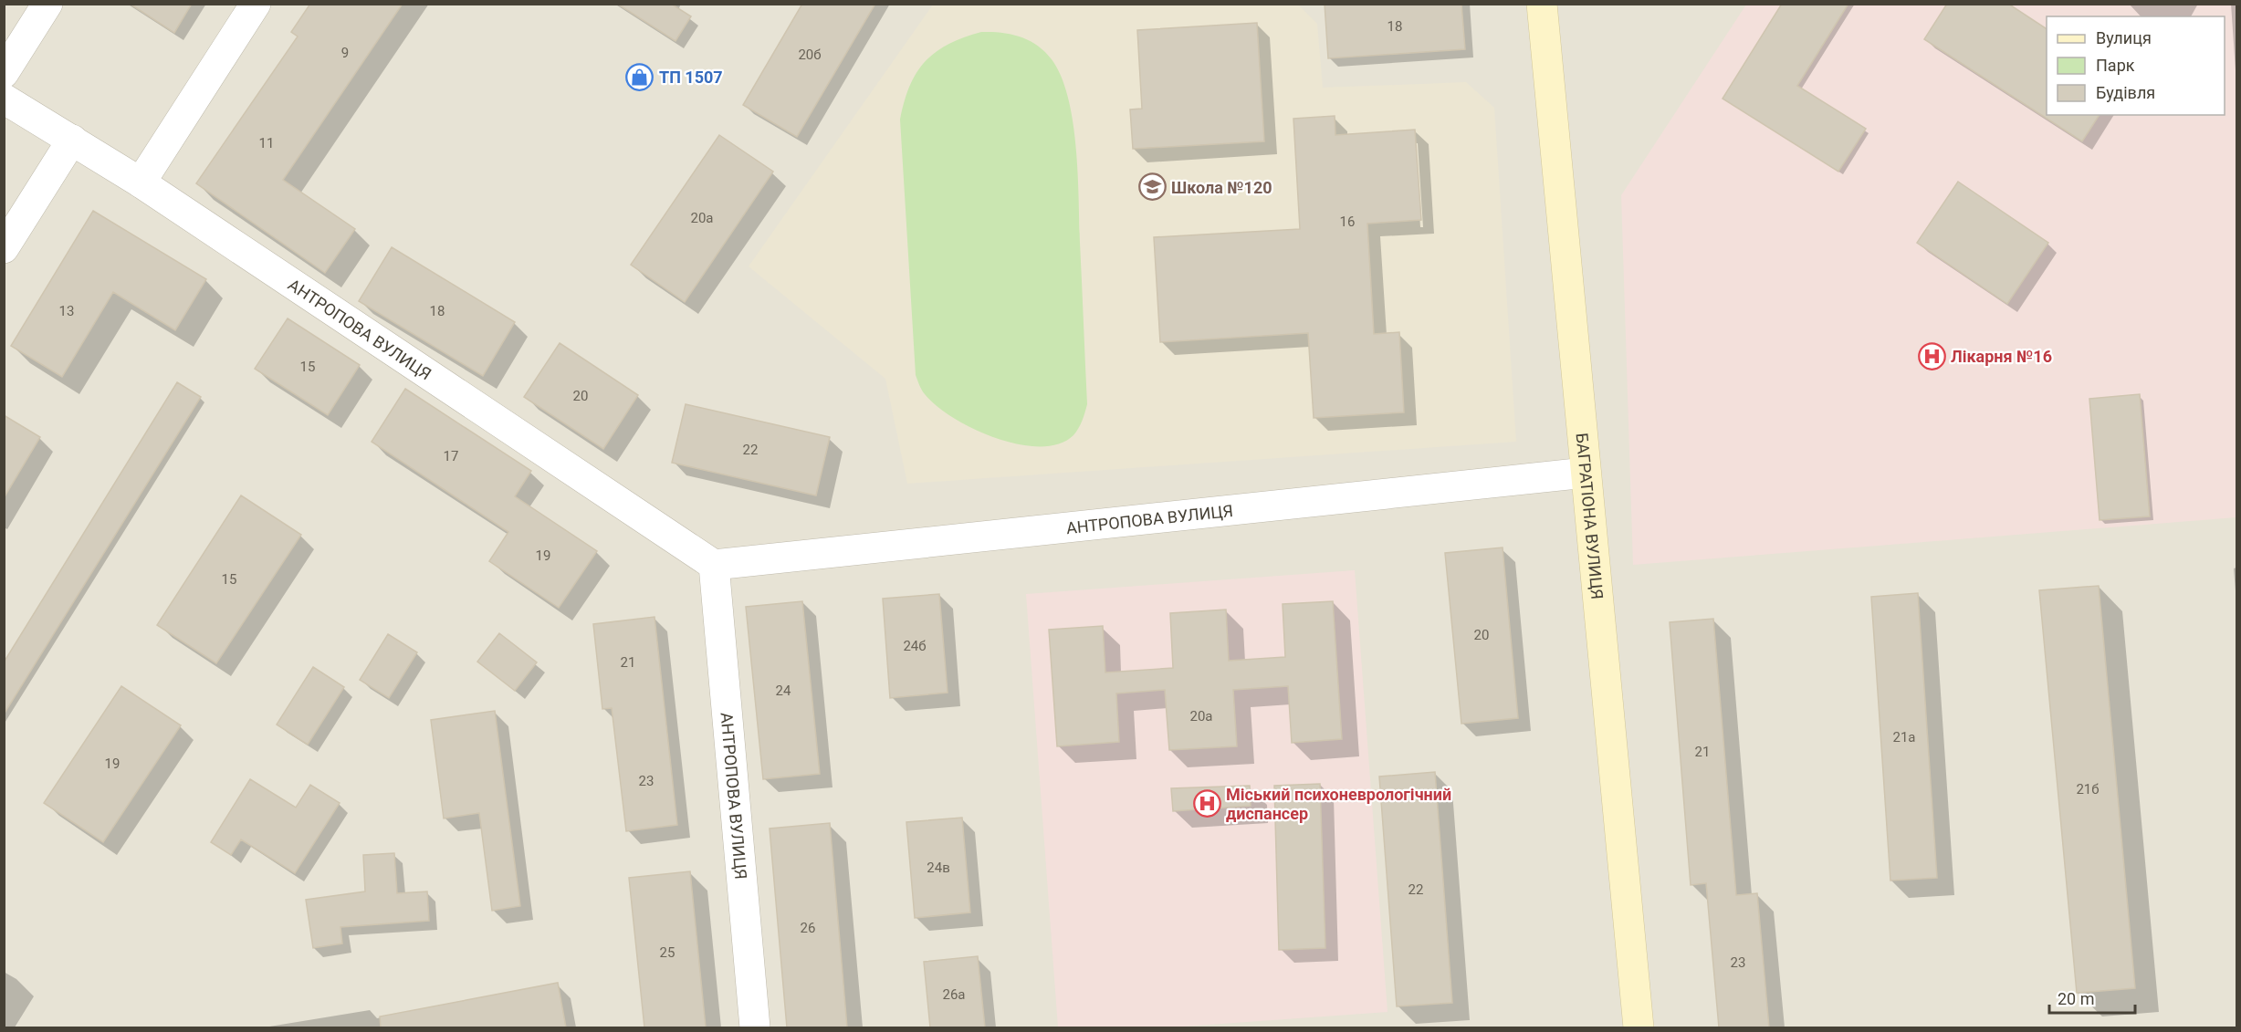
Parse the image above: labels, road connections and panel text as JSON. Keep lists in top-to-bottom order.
{
  "streets": {
    "street": ["АНТРОПОВА ВУЛИЦЯ", "БАГРАТІОНА ВУЛИЦЯ"]
  },
  "crossings": [
    ["АНТРОПОВА ВУЛИЦЯ", "БАГРАТІОНА ВУЛИЦЯ"]
  ],
  "places": {
    "shop": ["ТП 1507"],
    "school or university": ["Школа №120"],
    "hospital": ["Лікарня №16", "Міський психоневрологічний диспансер"]
  },
  "house_numbers": [
    "18",
    "9",
    "20б",
    "11",
    "20а",
    "16",
    "13",
    "18",
    "15",
    "20",
    "22",
    "17",
    "19",
    "15",
    "20",
    "24б",
    "21",
    "24",
    "20а",
    "21а",
    "21",
    "19",
    "23",
    "21б",
    "24в",
    "22",
    "26",
    "25",
    "23",
    "26а"
  ],
  "legend": ["Вулиця", "Парк", "Будівля"],
  "scale_bar": "20 m"
}
